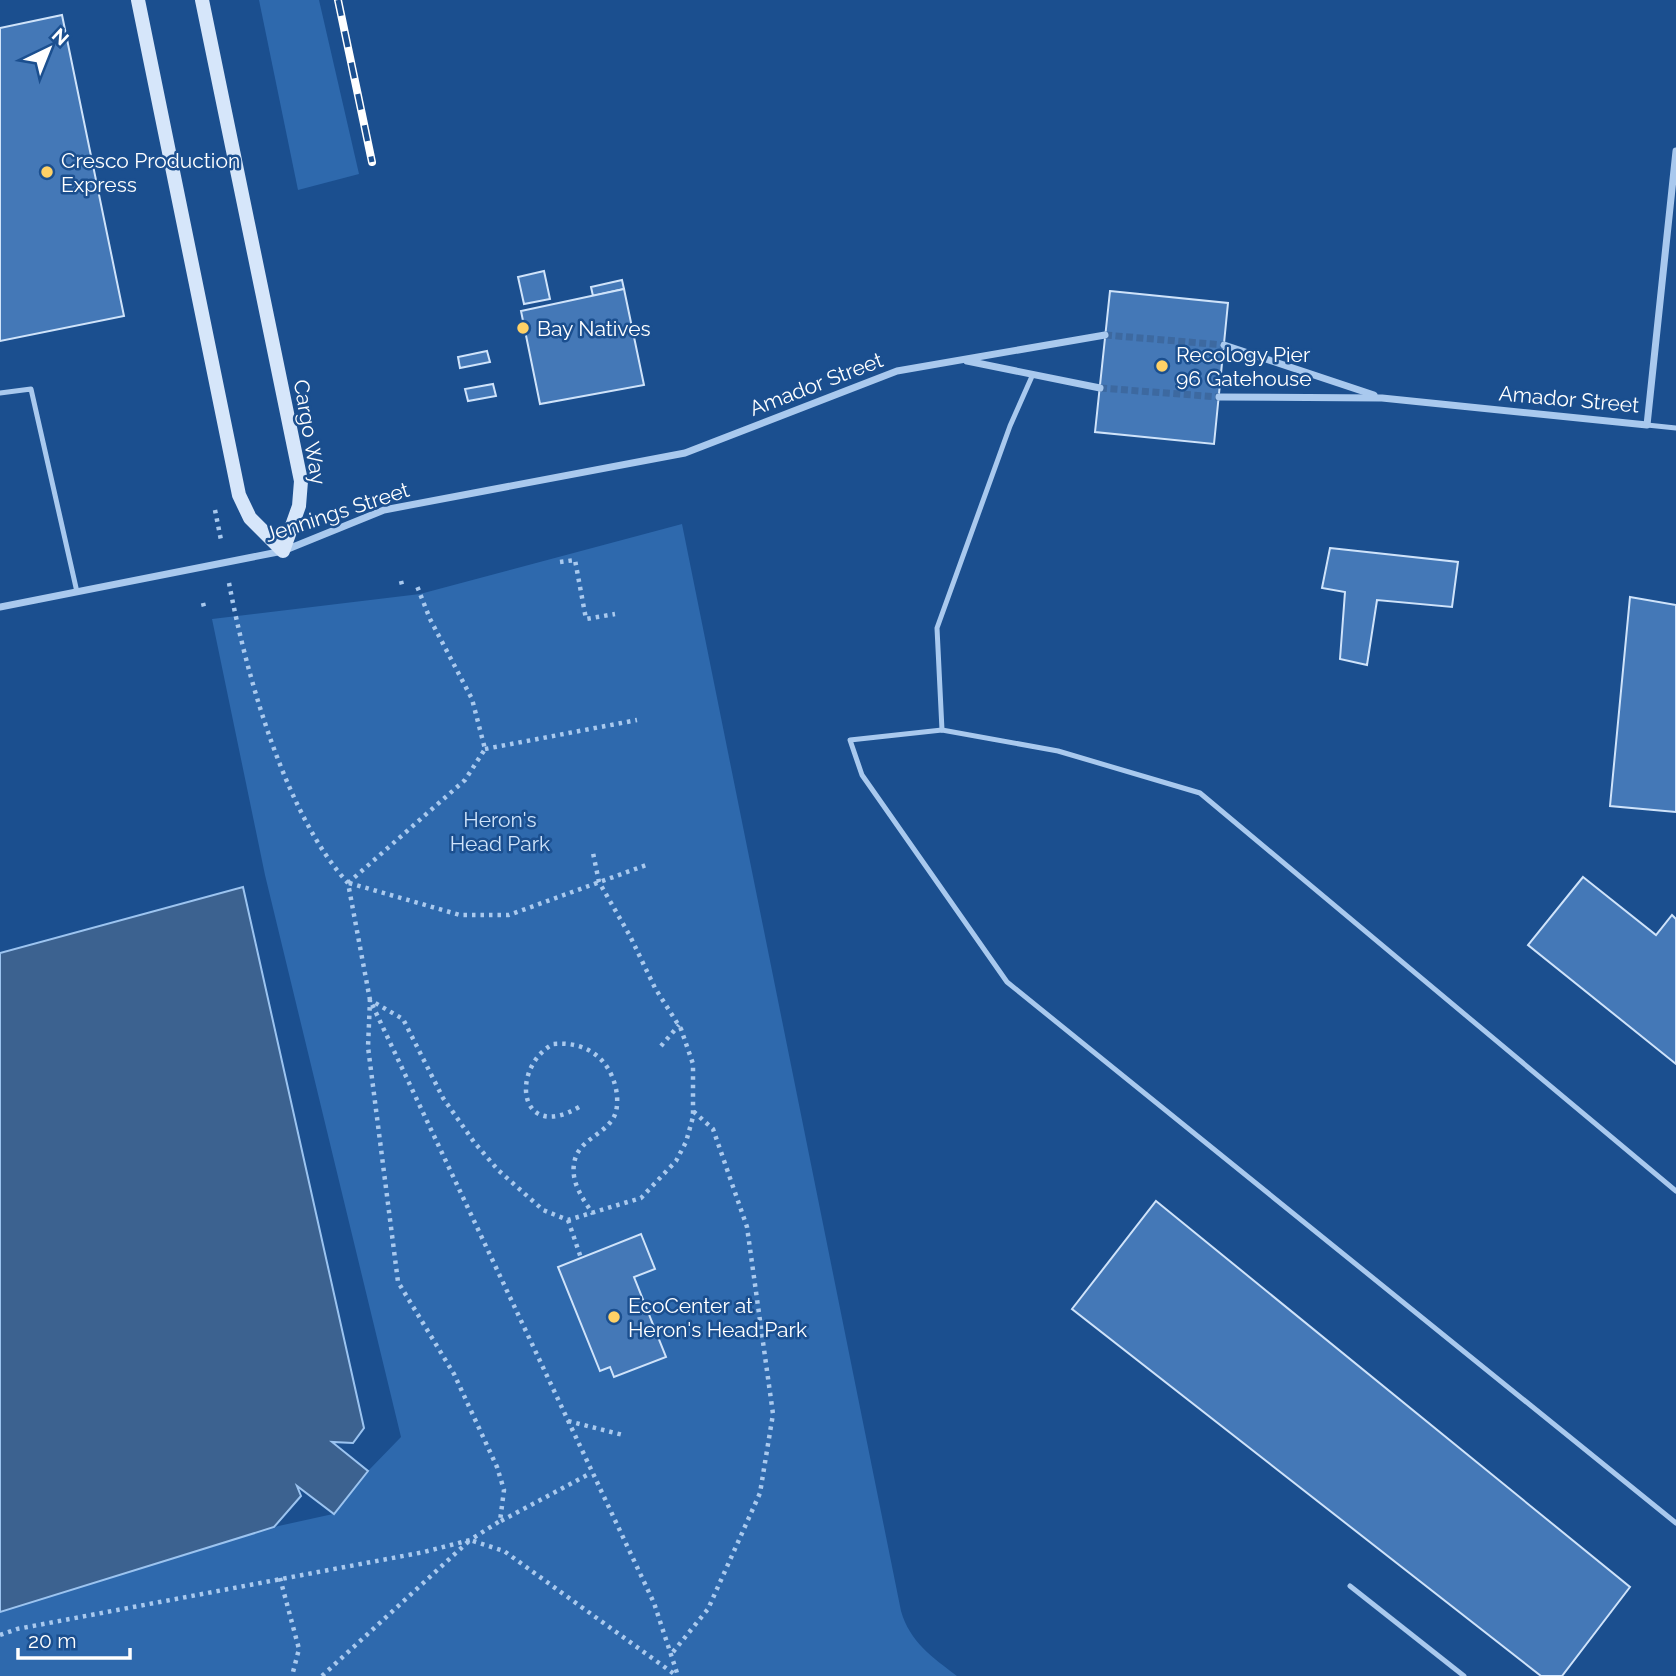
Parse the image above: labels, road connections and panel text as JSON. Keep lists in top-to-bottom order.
{
  "streets": {
    "main road": ["Cargo Way"],
    "street": ["Amador Street", "Jennings Street"]
  },
  "crossings": [
    ["Amador Street", "Jennings Street"],
    ["Cargo Way", "Jennings Street"]
  ],
  "parks": ["Heron's Head Park"],
  "places": [
    "Cresco Production Express",
    "Bay Natives",
    "Recology Pier 96 Gatehouse",
    "EcoCenter at Heron's Head Park"
  ],
  "scale_bar": "20 m",
  "north": "top right"
}
